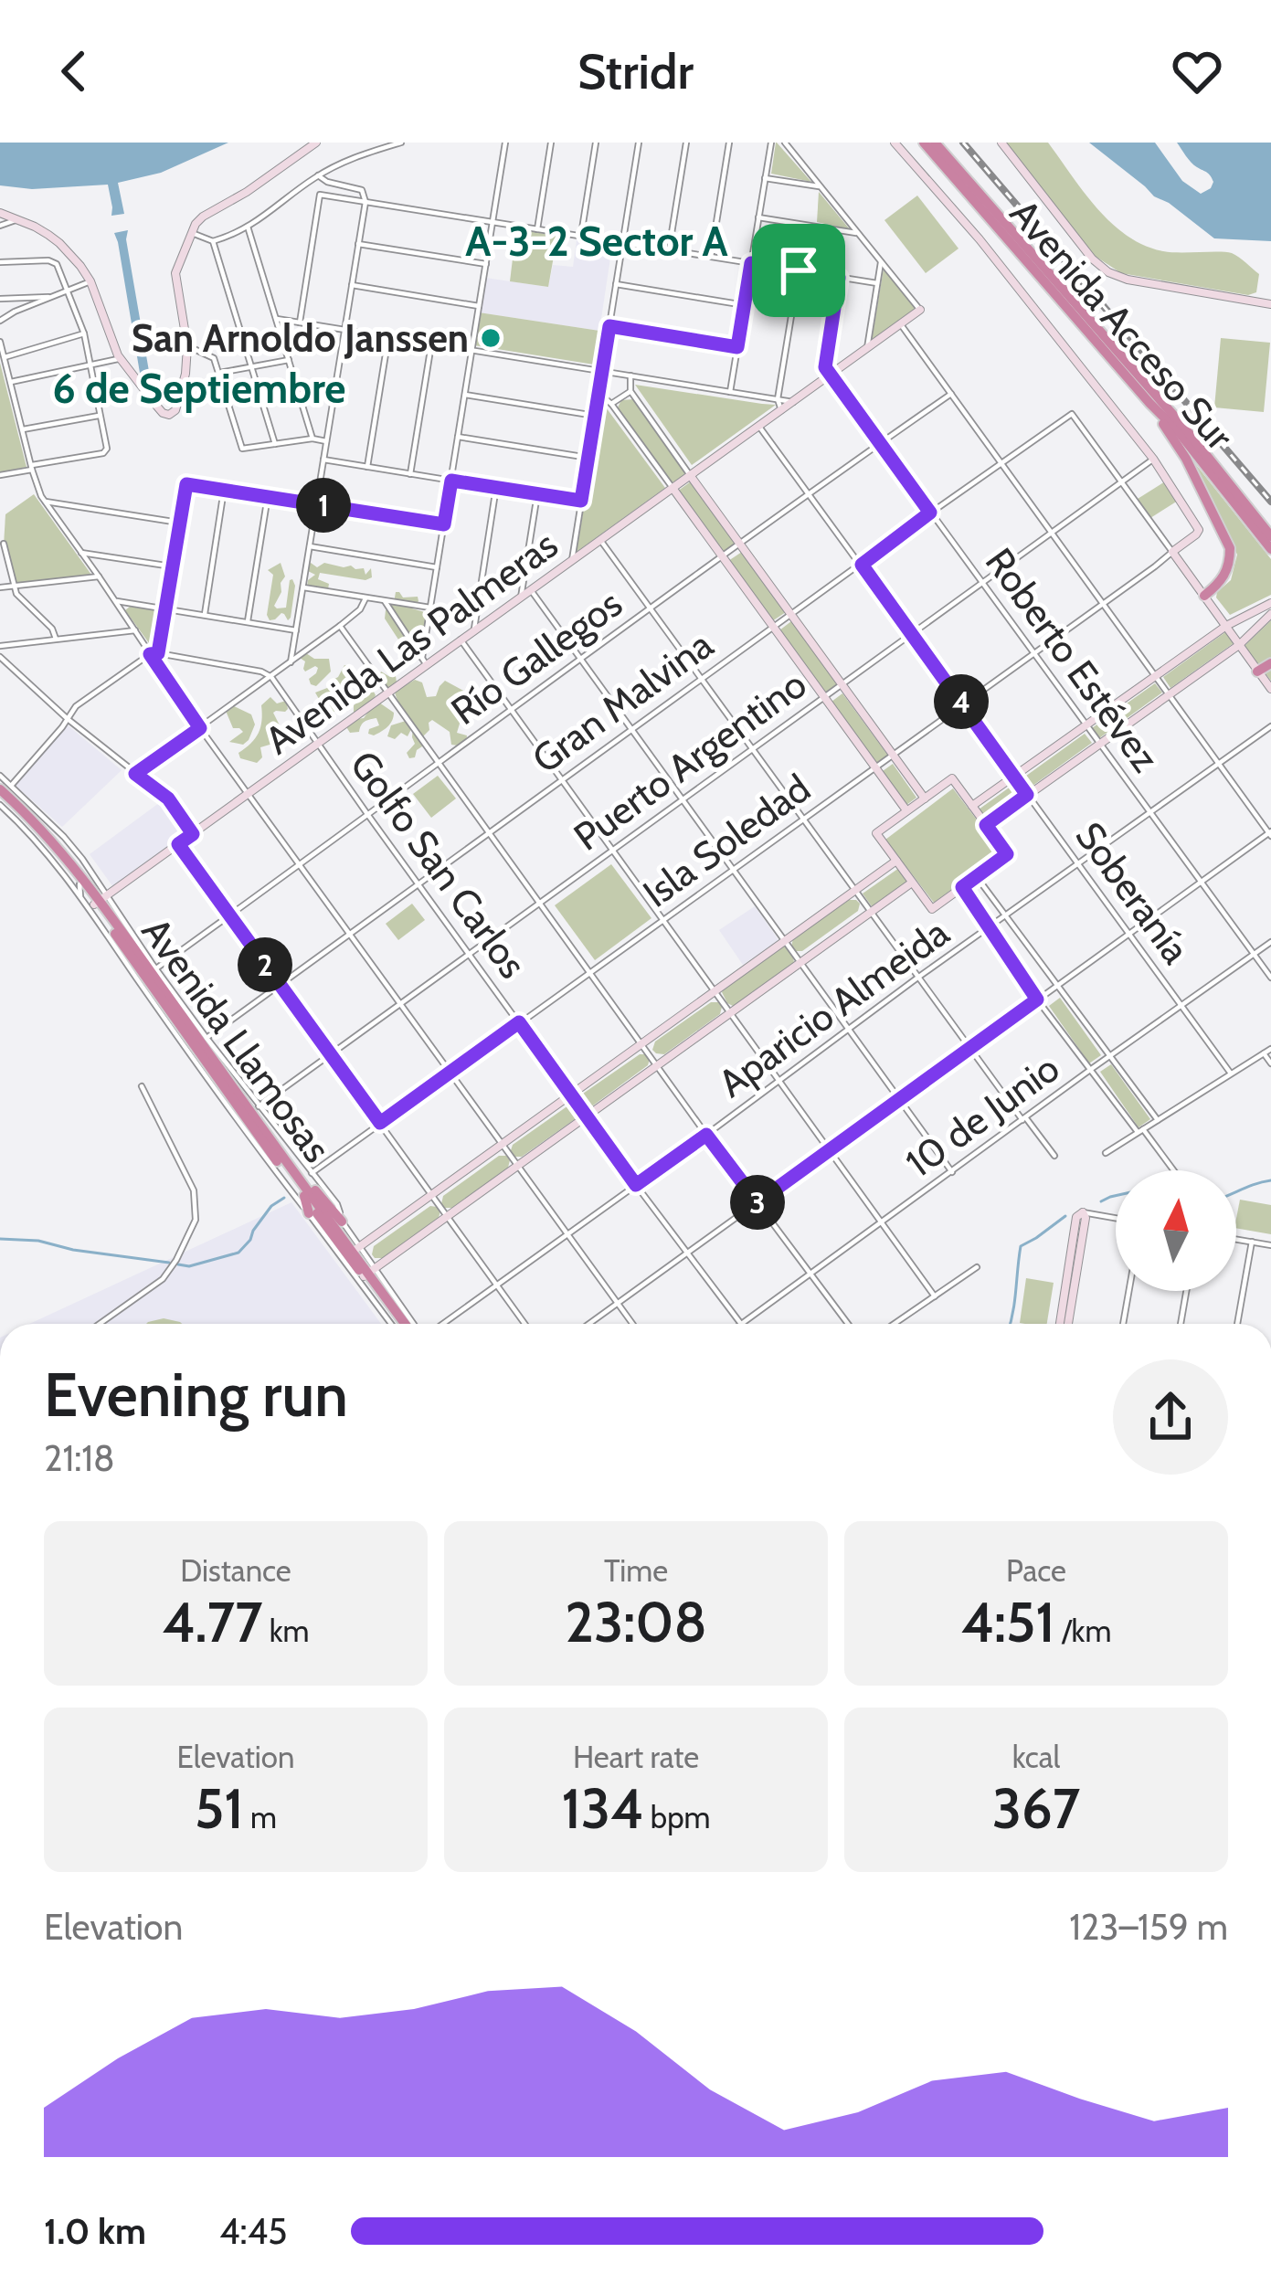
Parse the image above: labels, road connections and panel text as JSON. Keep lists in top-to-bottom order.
{
  "streets": {
    "highway": ["Avenida Acceso Sur", "Avenida Llamosas"],
    "main road": ["Avenida Las Palmeras"],
    "street": [
      "Río Gallegos",
      "Roberto Estévez",
      "Gran Malvina",
      "Puerto Argentino",
      "Isla Soledad",
      "Golfo San Carlos",
      "Soberanía",
      "Aparicio Almeida",
      "10 de Junio"
    ]
  },
  "crossings": [
    ["Avenida Las Palmeras", "Roberto Estévez"],
    ["Avenida Las Palmeras", "Golfo San Carlos"],
    ["Avenida Las Palmeras", "Soberanía"],
    ["Avenida Las Palmeras", "Avenida Llamosas"],
    ["Río Gallegos", "Roberto Estévez"],
    ["Río Gallegos", "Golfo San Carlos"],
    ["Río Gallegos", "Soberanía"],
    ["Roberto Estévez", "Gran Malvina"],
    ["Roberto Estévez", "Puerto Argentino"],
    ["Roberto Estévez", "Isla Soledad"],
    ["Roberto Estévez", "Aparicio Almeida"],
    ["Roberto Estévez", "10 de Junio"],
    ["Gran Malvina", "Puerto Argentino"],
    ["Gran Malvina", "Golfo San Carlos"],
    ["Gran Malvina", "Soberanía"],
    ["Puerto Argentino", "Golfo San Carlos"],
    ["Puerto Argentino", "Soberanía"],
    ["Isla Soledad", "Golfo San Carlos"],
    ["Isla Soledad", "Soberanía"],
    ["Golfo San Carlos", "Aparicio Almeida"],
    ["Golfo San Carlos", "10 de Junio"],
    ["Soberanía", "Aparicio Almeida"],
    ["Soberanía", "10 de Junio"]
  ],
  "districts": ["A-3-2 Sector A", "6 de Septiembre"],
  "places": ["San Arnoldo Janssen"],
  "north": "top",
  "page": {
    "header": "Stridr",
    "pins": [
      "1",
      "4",
      "2",
      "3"
    ],
    "heading": ["Evening run", "21:18"],
    "stats": [
      ["Distance", "4.77 km"],
      ["Time", "23:08"],
      ["Pace", "4:51 /km"],
      ["Elevation", "51 m"],
      ["Heart rate", "134 bpm"],
      ["kcal", "367"]
    ],
    "chart": ["Elevation", "123–159 m"],
    "list": [
      {
        "name": "1.0 km",
        "note": "4:45"
      }
    ]
  }
}
